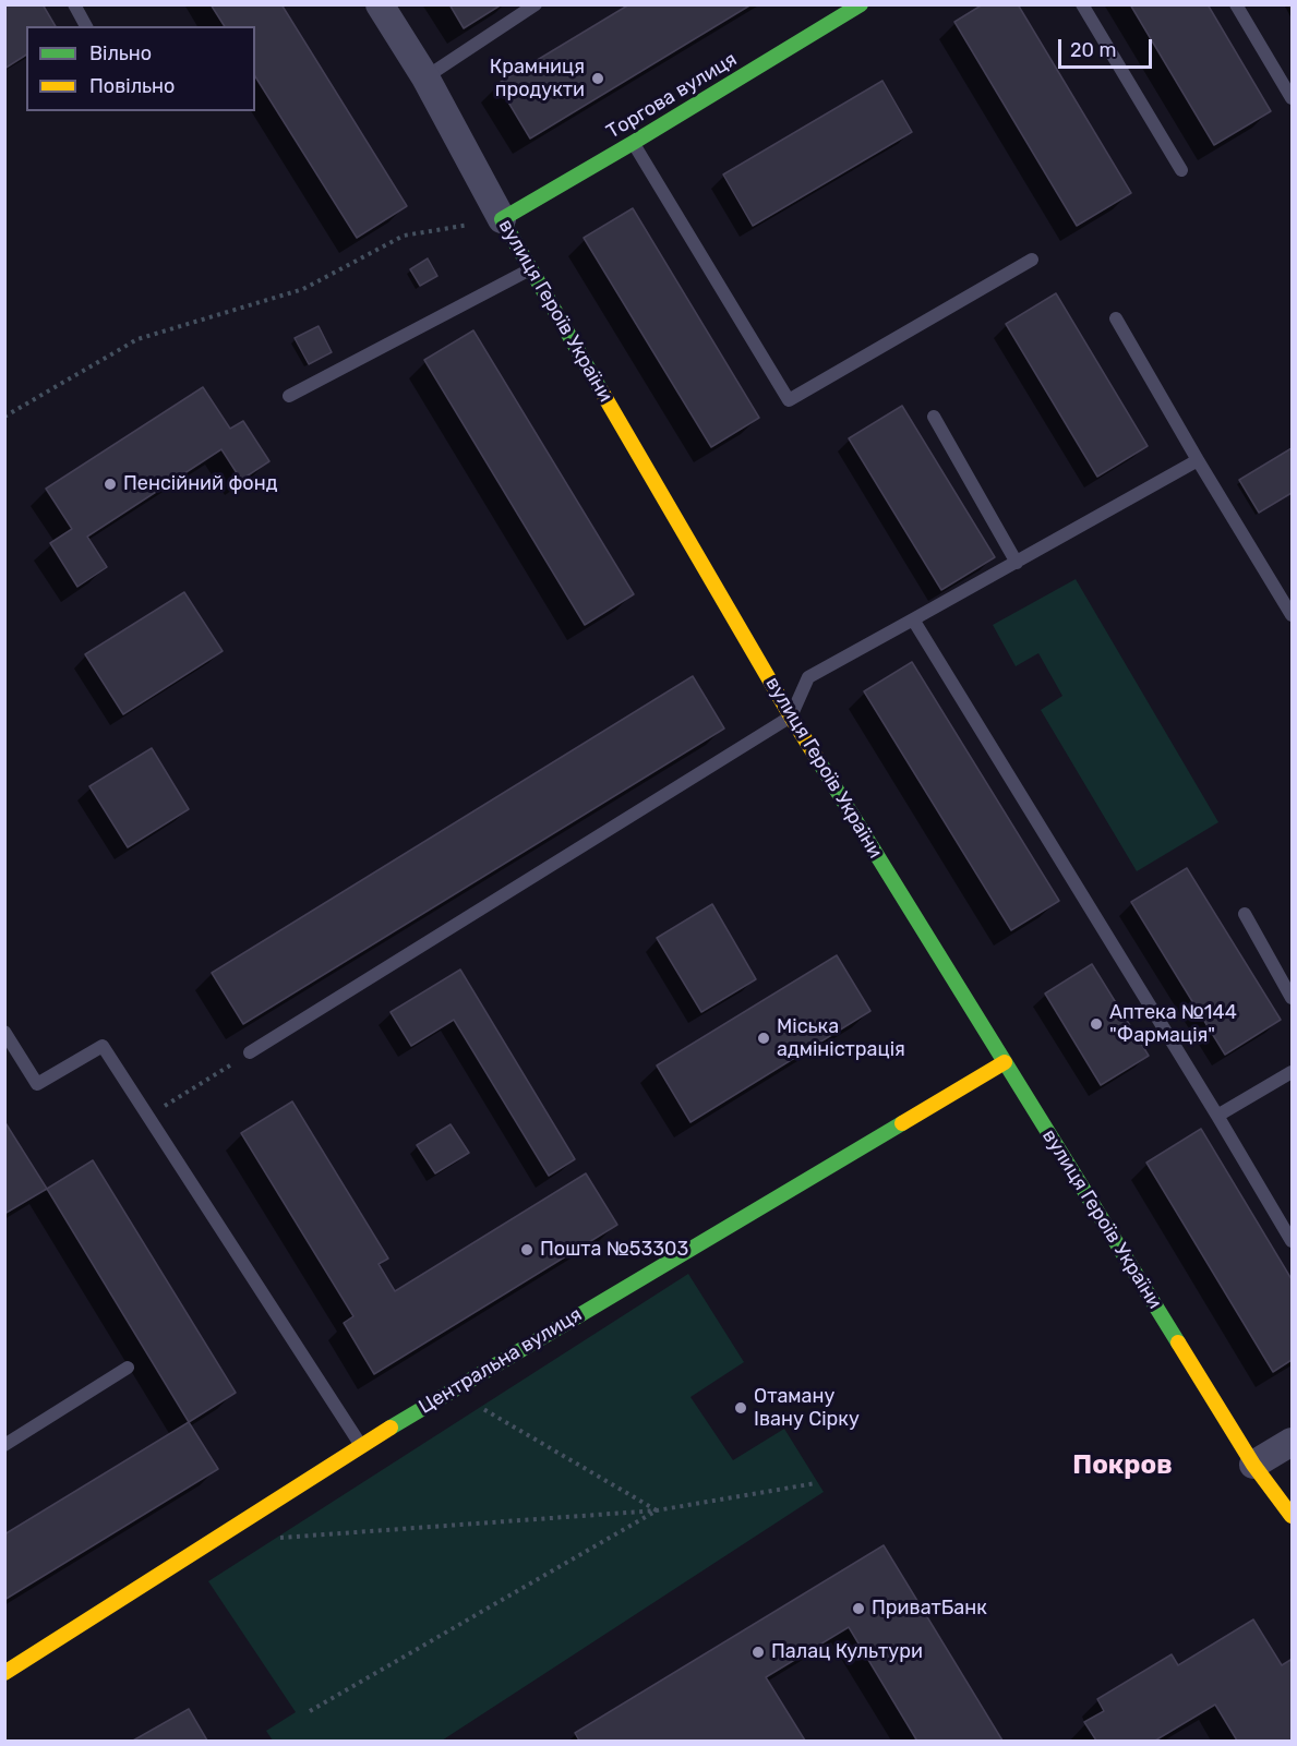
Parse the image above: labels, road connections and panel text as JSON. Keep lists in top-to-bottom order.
{
  "streets": {
    "street": ["Торгова вулиця", "вулиця Героїв України", "Центральна вулиця"]
  },
  "crossings": [
    ["Торгова вулиця", "вулиця Героїв України"],
    ["вулиця Героїв України", "Центральна вулиця"]
  ],
  "districts": ["Покров"],
  "places": [
    "Крамниця продукти",
    "Пенсійний фонд",
    "Аптека №144 \"Фармація\"",
    "Мiська адмiнicтрацiя",
    "Пошта №53303",
    "Отаману Iвану Сiрку",
    "ПриватБанк",
    "Палац Культури"
  ],
  "legend": ["Вільно", "Повільно"],
  "scale_bar": "20 m"
}
